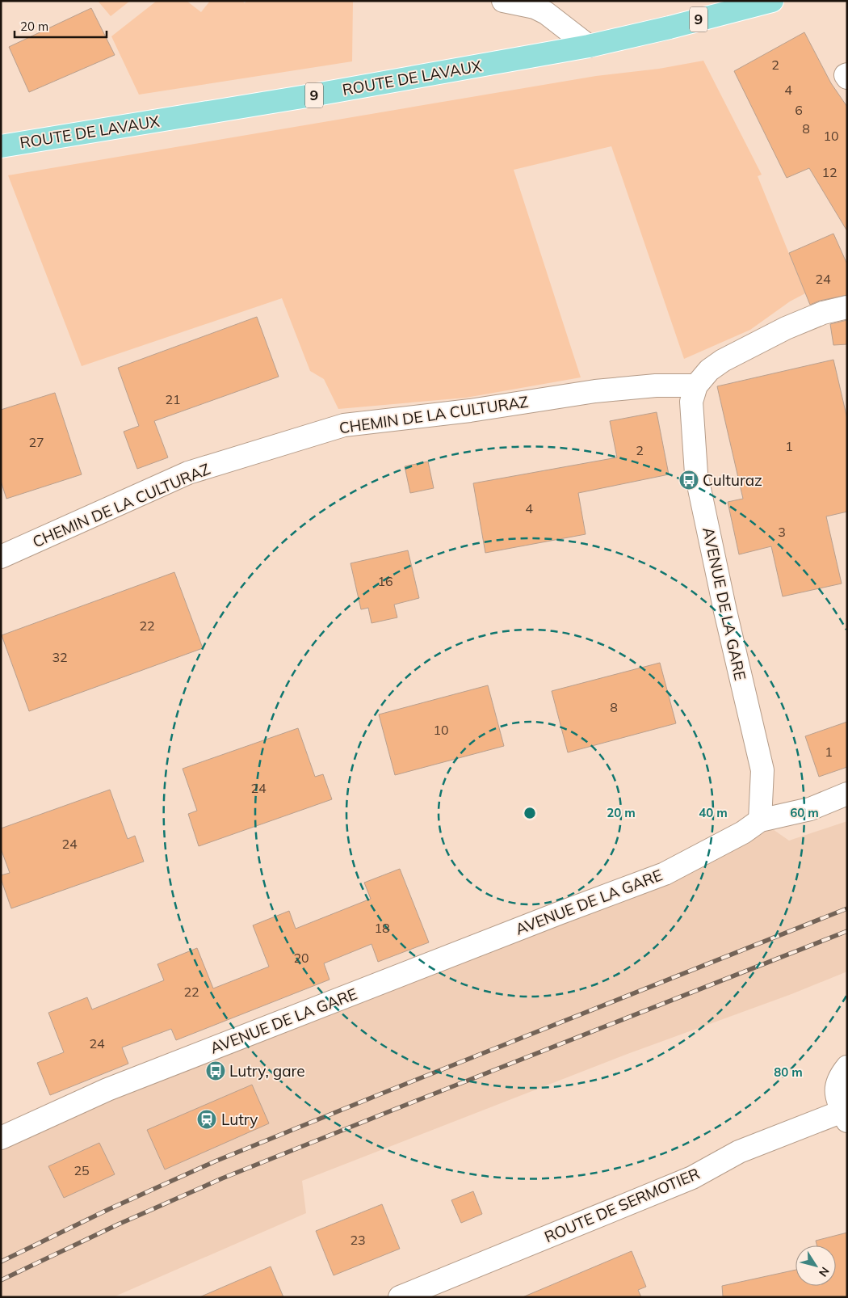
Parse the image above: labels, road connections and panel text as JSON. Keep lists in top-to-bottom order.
{
  "streets": {
    "main road": ["9", "ROUTE DE LAVAUX"],
    "street": ["CHEMIN DE LA CULTURAZ", "AVENUE DE LA GARE", "ROUTE DE SERMOTIER"]
  },
  "crossings": [
    ["CHEMIN DE LA CULTURAZ", "AVENUE DE LA GARE"]
  ],
  "places": {
    "bus stop": ["Culturaz", "Lutry, gare"],
    "station": ["Lutry"]
  },
  "house_numbers": [
    "2",
    "4",
    "6",
    "8",
    "10",
    "12",
    "24",
    "21",
    "27",
    "1",
    "2",
    "4",
    "3",
    "16",
    "22",
    "32",
    "8",
    "10",
    "1",
    "24",
    "24",
    "18",
    "20",
    "22",
    "24",
    "25",
    "23"
  ],
  "scale_bar": "20 m",
  "north": "bottom right",
  "rings": [
    "20 m",
    "40 m",
    "60 m",
    "80 m"
  ]
}
